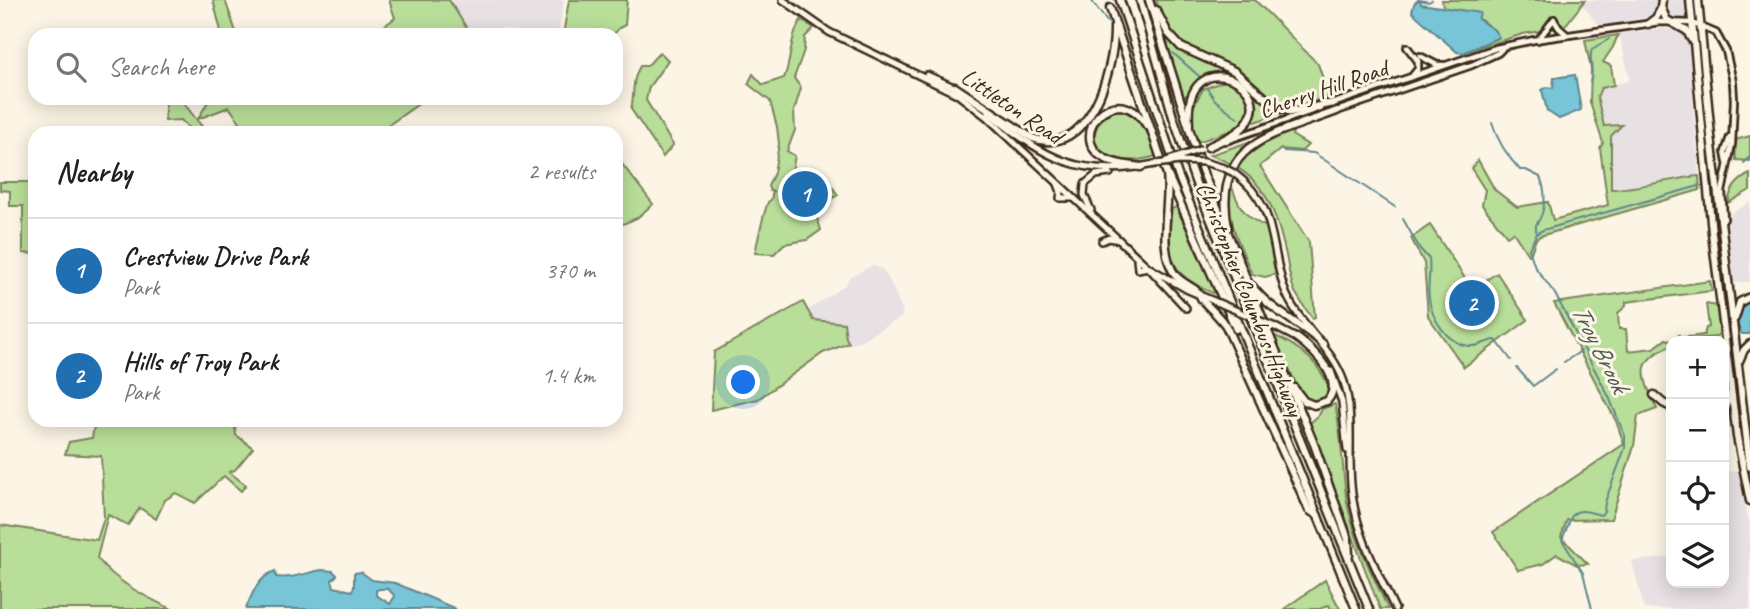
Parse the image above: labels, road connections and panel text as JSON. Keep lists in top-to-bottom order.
{
  "streets": {
    "highway": ["Christopher Columbus Highway"],
    "main road": ["Cherry Hill Road", "Littleton Road"]
  },
  "crossings": [
    ["Cherry Hill Road", "Littleton Road"]
  ],
  "water": ["Troy Brook"],
  "page": {
    "search": "Search here",
    "heading": ["Nearby", "2 results"],
    "pins": ["1", "2"],
    "list": [
      {
        "mark": "1",
        "name": "Crestview Drive Park",
        "note": "Park",
        "value": "370 m"
      },
      {
        "mark": "2",
        "name": "Hills of Troy Park",
        "note": "Park",
        "value": "1.4 km"
      }
    ],
    "map_buttons": ["+", "−"]
  }
}
